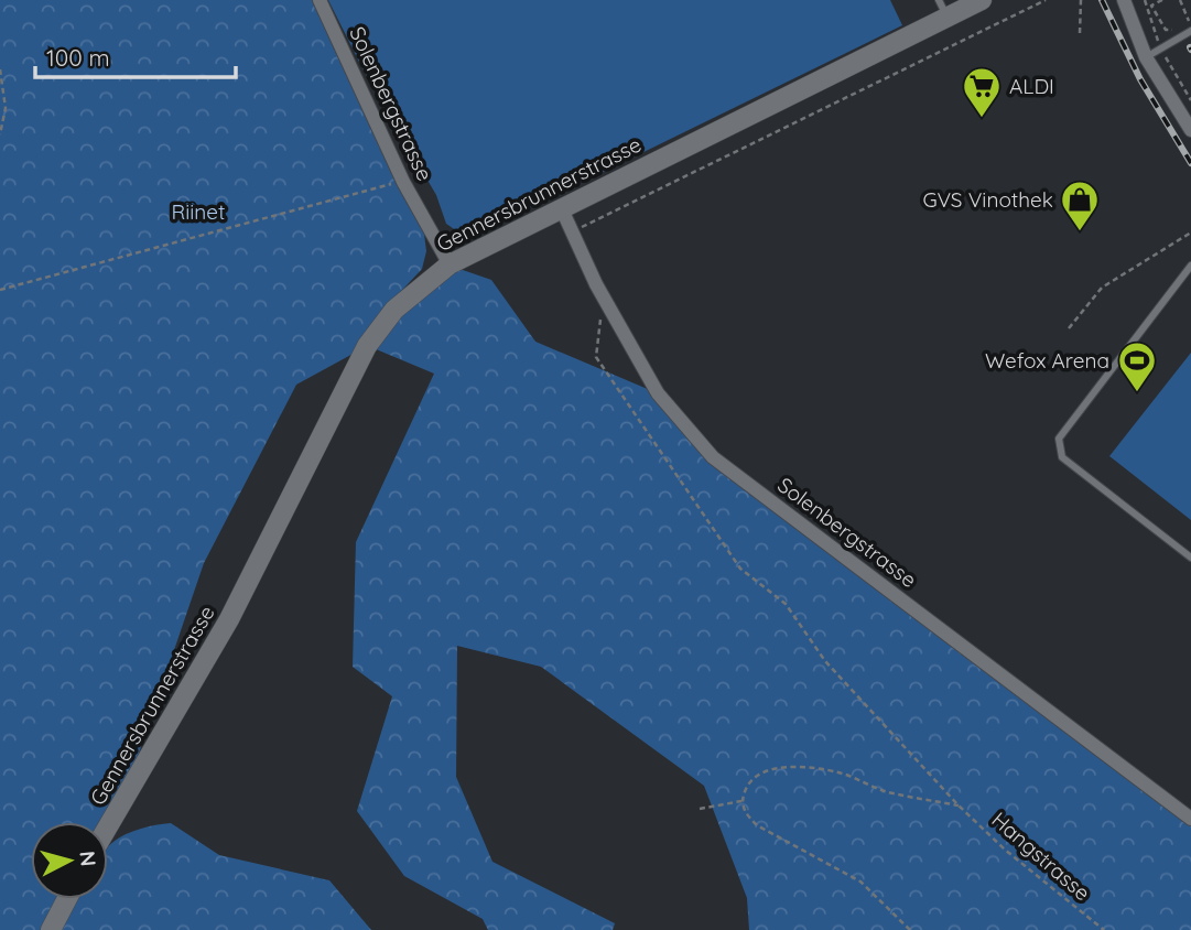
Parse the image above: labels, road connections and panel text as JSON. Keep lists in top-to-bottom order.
{
  "streets": {
    "street": ["Solenbergstrasse", "Gennersbrunnerstrasse"],
    "path": ["Hangstrasse"]
  },
  "crossings": [
    ["Solenbergstrasse", "Gennersbrunnerstrasse"],
    ["Solenbergstrasse", "Hangstrasse"]
  ],
  "parks": ["Riinet"],
  "places": {
    "supermarket": ["ALDI"],
    "shop": ["GVS Vinothek"],
    "sports": ["Wefox Arena"]
  },
  "scale_bar": "100 m",
  "north": "right"
}
